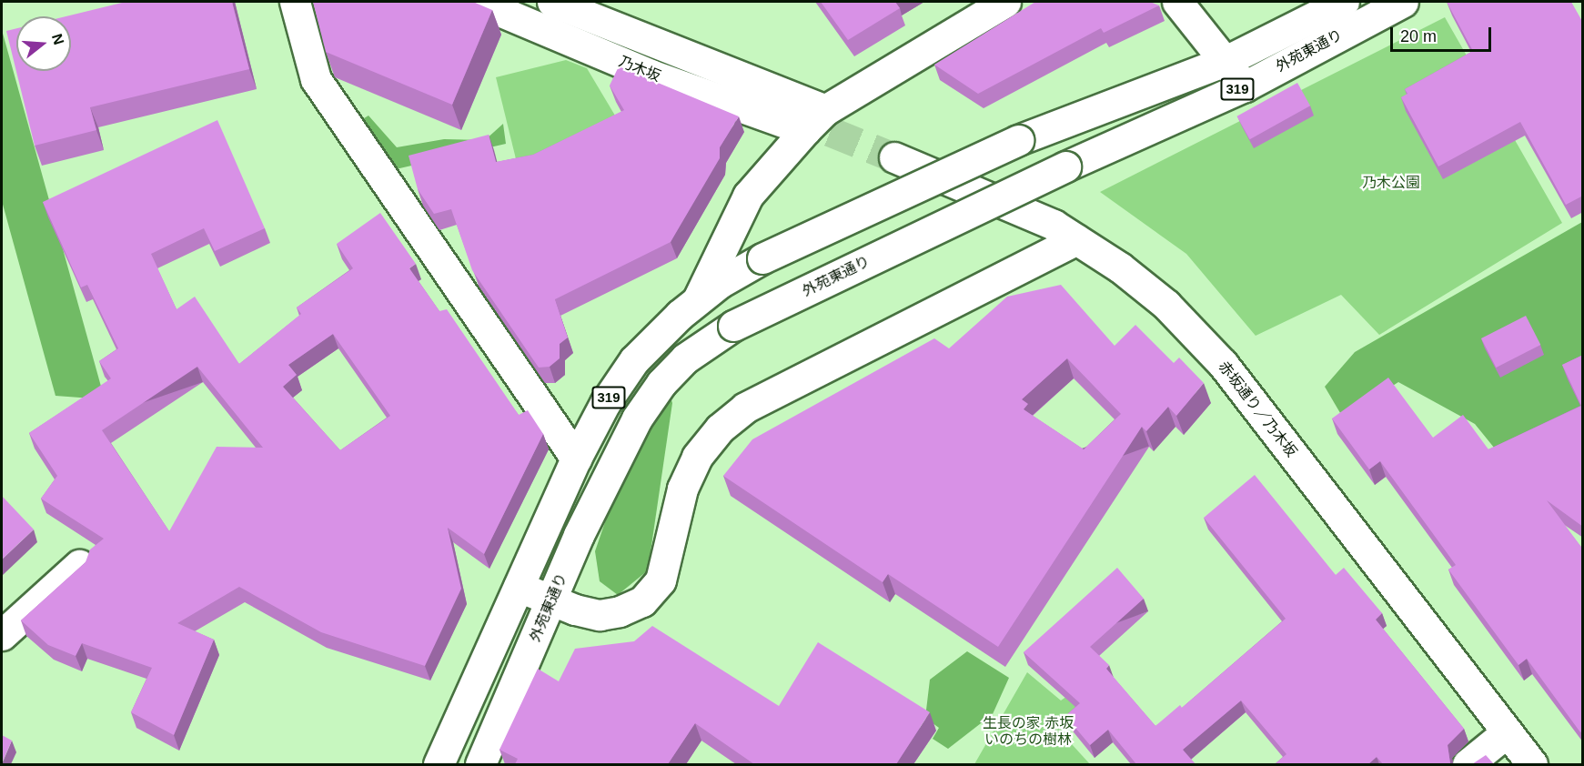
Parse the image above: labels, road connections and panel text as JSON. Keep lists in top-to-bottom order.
{
  "streets": {
    "main road": [
      "外苑東通り",
      "乃木坂",
      "319",
      "赤坂通り／乃木坂"
    ]
  },
  "parks": ["乃木公園", "生長の家 赤坂 いのちの樹林"],
  "scale_bar": "20 m",
  "north": "right"
}
